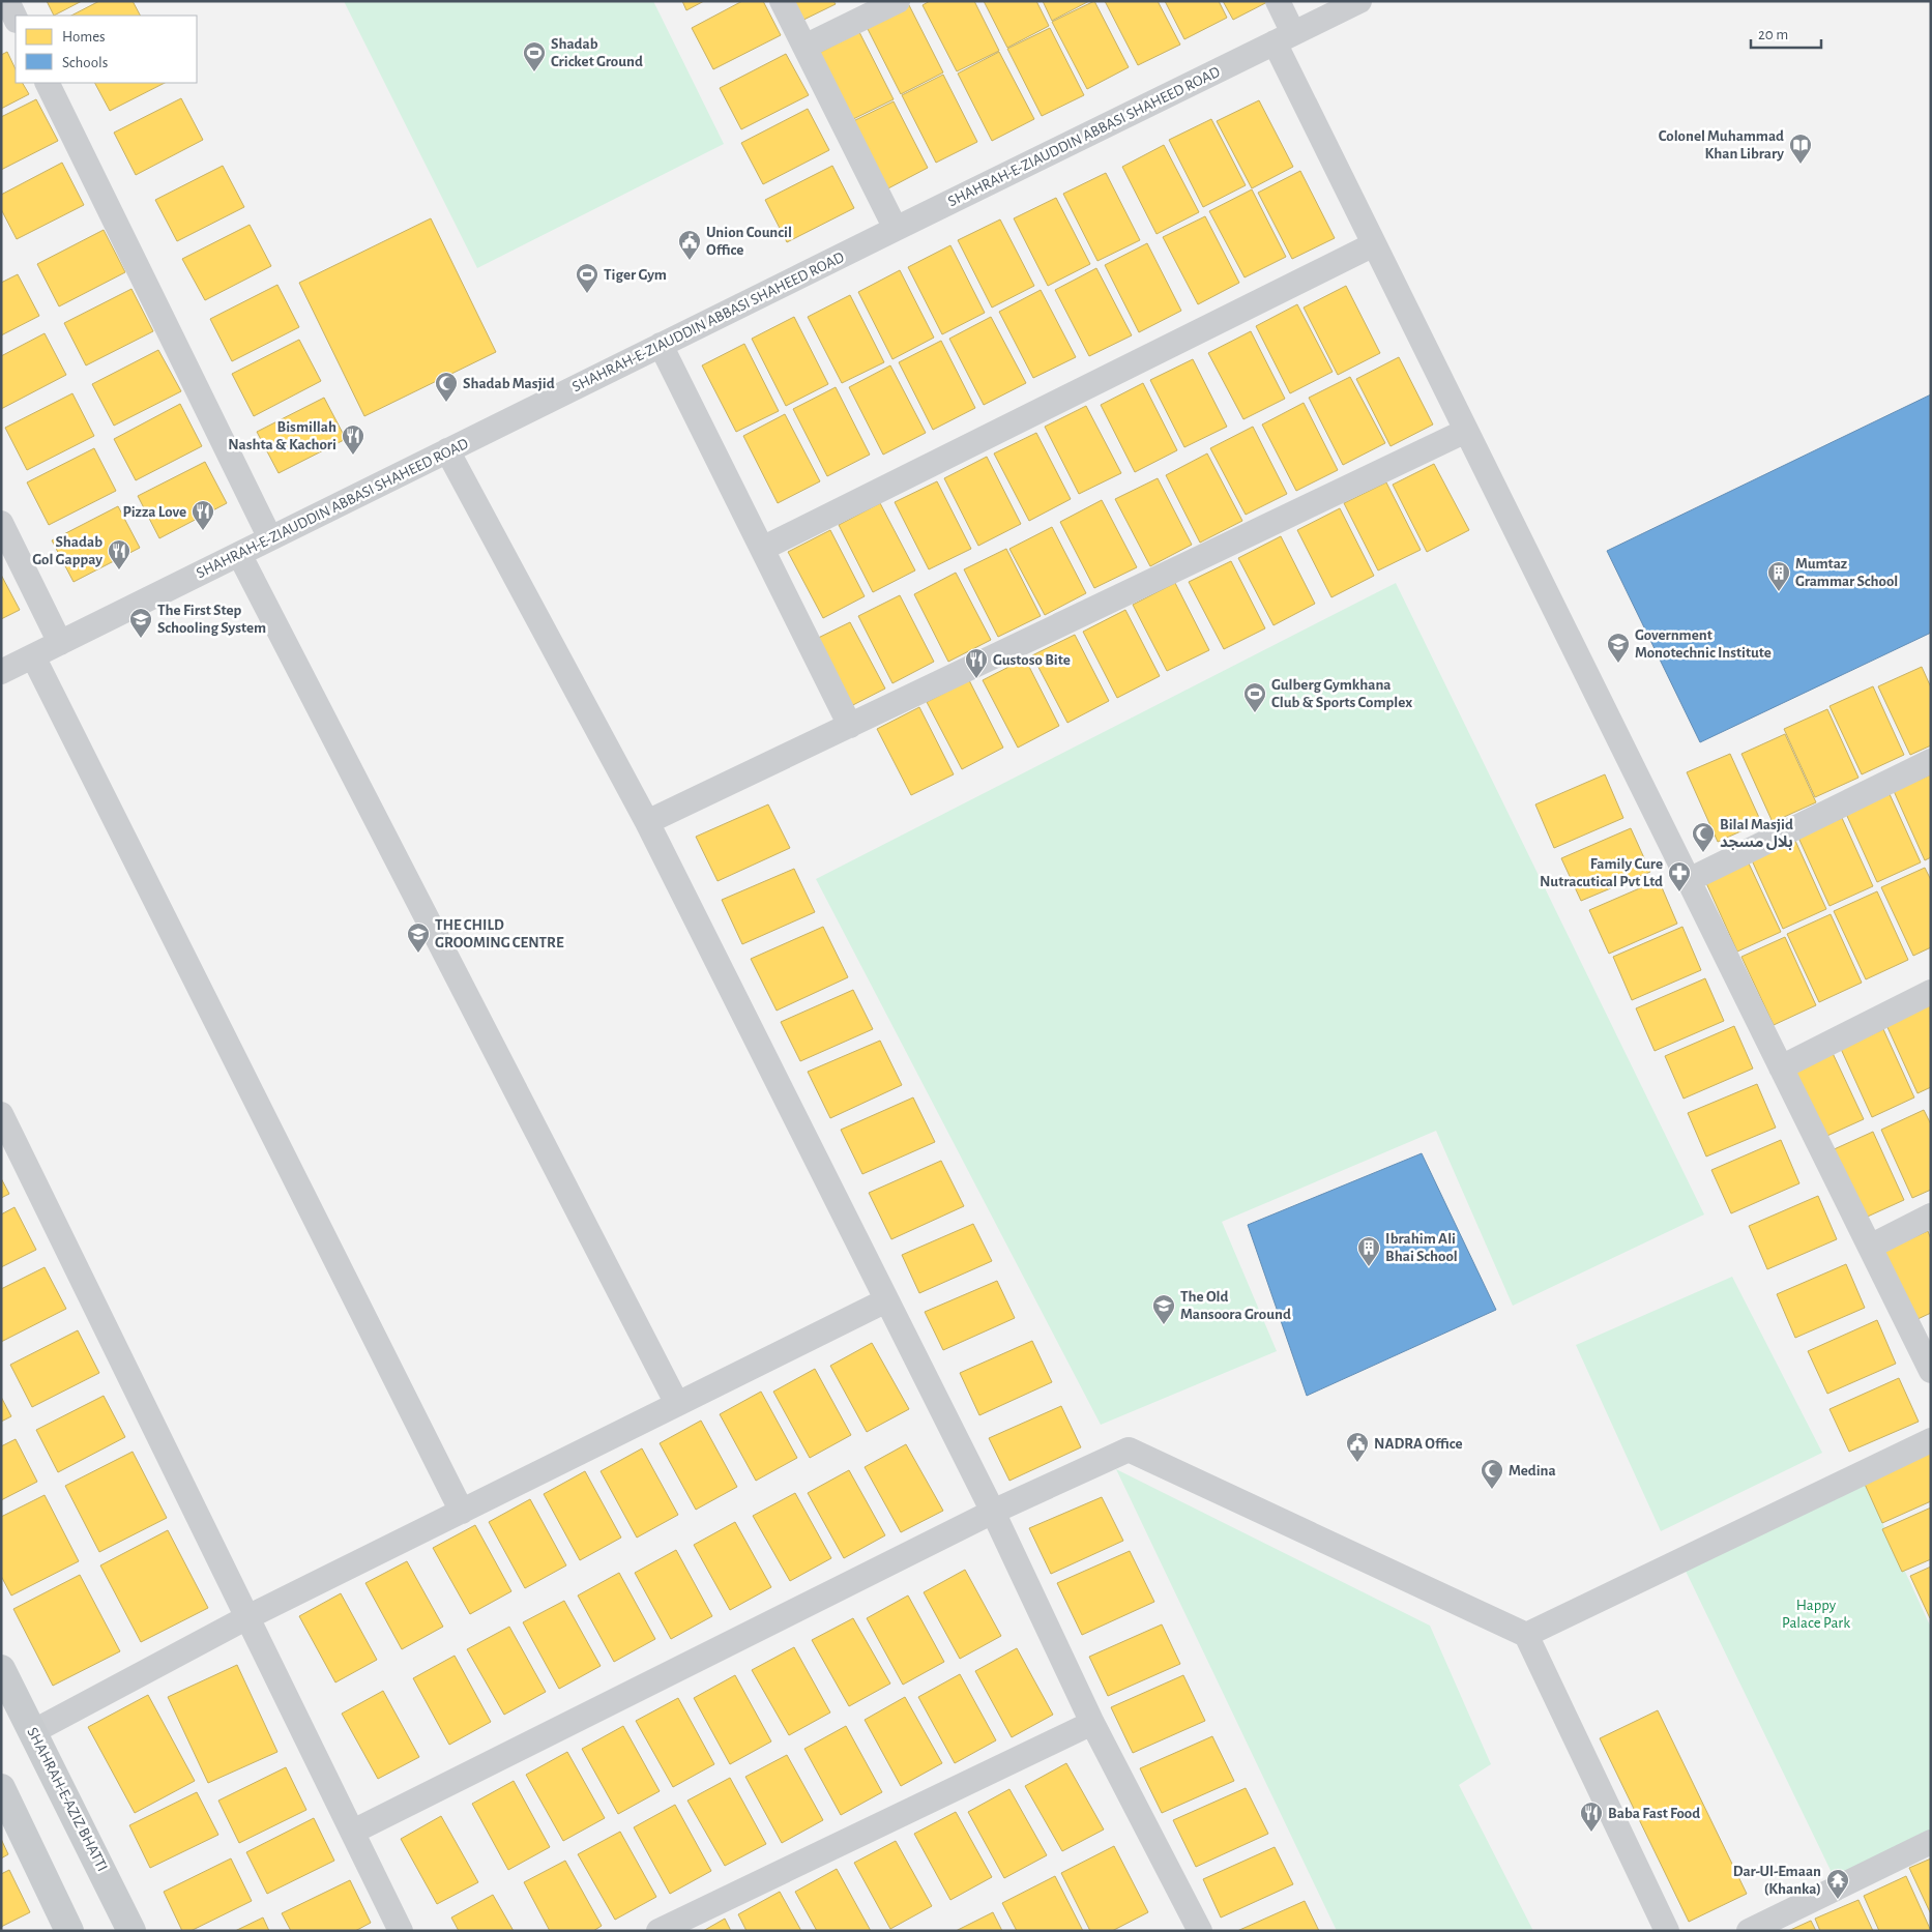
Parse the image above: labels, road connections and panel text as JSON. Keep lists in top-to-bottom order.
{
  "streets": {
    "main road": ["SHAHRAH-E-AZIZ BHATTI"],
    "street": ["SHAHRAH-E-ZIAUDDIN ABBASI SHAHEED ROAD"]
  },
  "parks": ["Happy Palace Park"],
  "places": {
    "sports": ["Shadab Cricket Ground", "Tiger Gym", "Gulberg Gymkhana Club & Sports Complex"],
    "library": ["Colonel Muhammad Khan Library"],
    "public building": ["Union Council Office", "NADRA Office"],
    "mosque": ["Shadab Masjid", "Bilal Masjid بلال مسجد", "Medina"],
    "restaurant": [
      "Bismillah Nashta & Kachori",
      "Pizza Love",
      "Shadab Gol Gappay",
      "Gustoso Bite",
      "Baba Fast Food"
    ],
    "building": ["Mumtaz Grammar School", "Ibrahim Ali Bhai School"],
    "school or university": [
      "The First Step Schooling System",
      "Government Monotechnic Institute",
      "THE CHILD GROOMING CENTRE",
      "The Old Mansoora Ground"
    ],
    "pharmacy": ["Family Cure Nutracutical Pvt Ltd"],
    "temple": ["Dar-Ul-Emaan (Khanka)"]
  },
  "legend": ["Homes", "Schools"],
  "scale_bar": "20 m"
}
